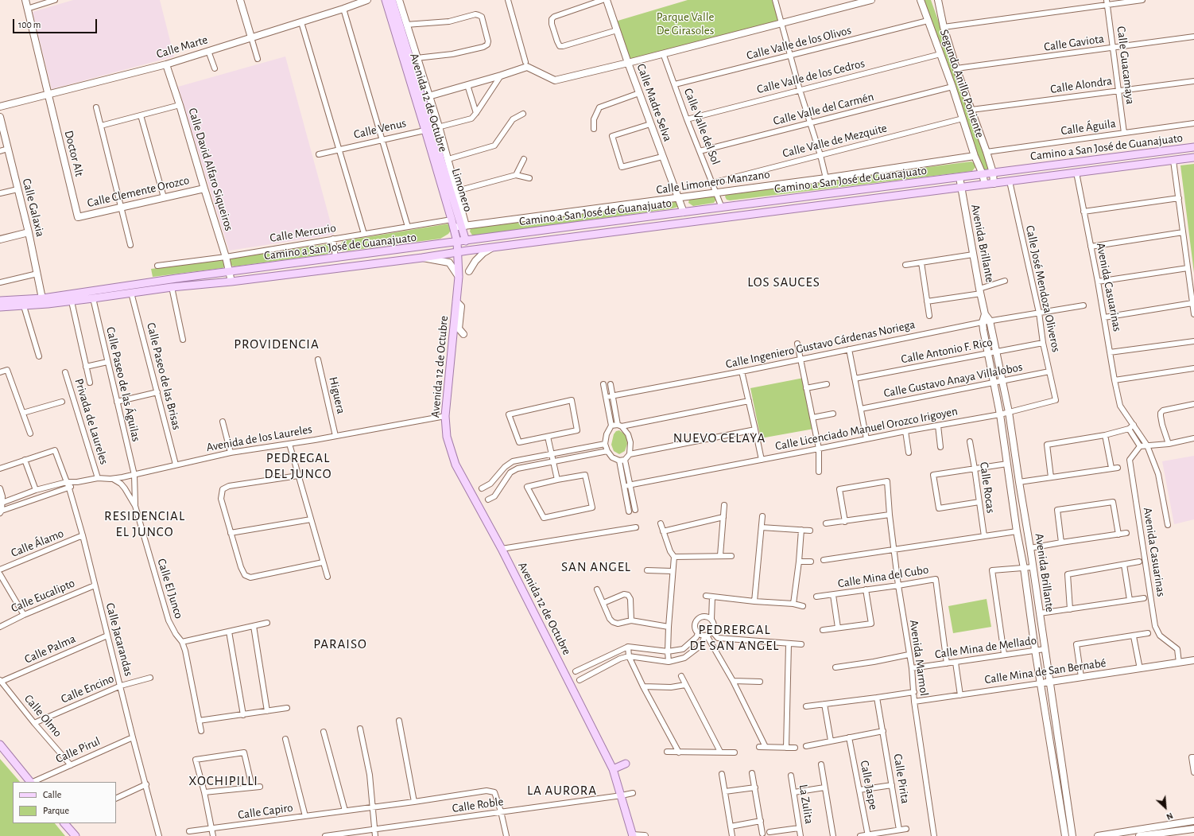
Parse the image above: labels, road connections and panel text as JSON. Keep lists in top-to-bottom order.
{
  "streets": {
    "main road": ["Avenida 12 de Octubre", "Camino a San José de Guanajuato", "Limonero"],
    "street": [
      "Calle Valle de los Olivos",
      "Calle Gaviota",
      "Calle Marte",
      "Calle Guacamaya",
      "Calle Valle de los Cedros",
      "Segundo Anillo Poniente",
      "Calle Alondra",
      "Calle Madre Selva",
      "Calle Valle del Carmén",
      "Calle Valle del Sol",
      "Calle Águila",
      "Calle Venus",
      "Calle Valle de Mezquite",
      "Doctor Alt",
      "Calle David Alfaro Siqueiros",
      "Calle Limonero Manzano",
      "Calle Clemente Orozco",
      "Calle Galaxia",
      "Calle Mercurio",
      "Avenida Brillante",
      "Avenida Casuarinas",
      "Calle José Mendoza Oliveros",
      "Calle Ingeniero Gustavo Cárdenas Noriega",
      "Calle Antonio F. Rico",
      "Calle Paseo de las Brisas",
      "Calle Gustavo Anaya Villalobos",
      "Calle Paseo de las Águilas",
      "Higuera",
      "Privada de Laureles",
      "Calle Licenciado Manuel Orozco Irigoyen",
      "Avenida de los Laureles",
      "Calle Rocas",
      "Calle Álamo",
      "Calle Mina del Cubo",
      "Calle El Junco",
      "Calle Eucalipto",
      "Calle Jacarandas",
      "Calle Mina de Mellado",
      "Calle Palma",
      "Avenida Marmol",
      "Calle Mina de San Bernabé",
      "Calle Encino",
      "Calle Olmo",
      "Calle Pirul",
      "Calle Pirita",
      "Calle Jaspe",
      "La Zulita",
      "Calle Roble",
      "Calle Capiro"
    ]
  },
  "crossings": [
    ["Calle Valle de los Olivos", "Segundo Anillo Poniente"],
    ["Calle Valle de los Olivos", "Calle Valle del Sol"],
    ["Calle Gaviota", "Calle Guacamaya"],
    ["Calle Gaviota", "Segundo Anillo Poniente"],
    ["Calle Marte", "Doctor Alt"],
    ["Calle Marte", "Calle David Alfaro Siqueiros"],
    ["Calle Guacamaya", "Calle Alondra"],
    ["Calle Guacamaya", "Calle Águila"],
    ["Calle Valle de los Cedros", "Segundo Anillo Poniente"],
    ["Calle Valle de los Cedros", "Calle Valle del Sol"],
    ["Segundo Anillo Poniente", "Calle Alondra"],
    ["Segundo Anillo Poniente", "Calle Valle del Carmén"],
    ["Segundo Anillo Poniente", "Calle Águila"],
    ["Segundo Anillo Poniente", "Calle Valle de Mezquite"],
    ["Segundo Anillo Poniente", "Camino a San José de Guanajuato"],
    ["Segundo Anillo Poniente", "Calle Limonero Manzano"],
    ["Avenida 12 de Octubre", "Calle Venus"],
    ["Avenida 12 de Octubre", "Camino a San José de Guanajuato"],
    ["Avenida 12 de Octubre", "Calle Limonero Manzano"],
    ["Avenida 12 de Octubre", "Limonero"],
    ["Avenida 12 de Octubre", "Calle Mercurio"],
    ["Avenida 12 de Octubre", "Avenida de los Laureles"],
    ["Avenida 12 de Octubre", "Calle Roble"],
    ["Calle Madre Selva", "Camino a San José de Guanajuato"],
    ["Calle Madre Selva", "Calle Limonero Manzano"],
    ["Calle Valle del Carmén", "Calle Valle del Sol"],
    ["Calle Valle del Sol", "Calle Valle de Mezquite"],
    ["Calle Valle del Sol", "Camino a San José de Guanajuato"],
    ["Calle Valle del Sol", "Calle Limonero Manzano"],
    ["Calle Venus", "Limonero"],
    ["Camino a San José de Guanajuato", "Calle David Alfaro Siqueiros"],
    ["Camino a San José de Guanajuato", "Limonero"],
    ["Camino a San José de Guanajuato", "Calle Galaxia"],
    ["Camino a San José de Guanajuato", "Avenida Brillante"],
    ["Camino a San José de Guanajuato", "Avenida Casuarinas"],
    ["Camino a San José de Guanajuato", "Calle José Mendoza Oliveros"],
    ["Camino a San José de Guanajuato", "Calle Paseo de las Brisas"],
    ["Camino a San José de Guanajuato", "Calle Paseo de las Águilas"],
    ["Doctor Alt", "Calle Clemente Orozco"],
    ["Calle David Alfaro Siqueiros", "Calle Clemente Orozco"],
    ["Calle David Alfaro Siqueiros", "Calle Mercurio"],
    ["Calle Limonero Manzano", "Limonero"],
    ["Avenida Brillante", "Calle Ingeniero Gustavo Cárdenas Noriega"],
    ["Avenida Brillante", "Calle Antonio F. Rico"],
    ["Avenida Brillante", "Calle Gustavo Anaya Villalobos"],
    ["Avenida Brillante", "Calle Licenciado Manuel Orozco Irigoyen"],
    ["Avenida Brillante", "Calle Mina de Mellado"],
    ["Avenida Brillante", "Calle Mina de San Bernabé"],
    ["Avenida Casuarinas", "Calle Mina de San Bernabé"],
    ["Calle José Mendoza Oliveros", "Calle Ingeniero Gustavo Cárdenas Noriega"],
    ["Calle José Mendoza Oliveros", "Calle Antonio F. Rico"],
    ["Calle José Mendoza Oliveros", "Calle Gustavo Anaya Villalobos"],
    ["Calle José Mendoza Oliveros", "Calle Licenciado Manuel Orozco Irigoyen"],
    ["Calle Paseo de las Brisas", "Avenida de los Laureles"],
    ["Calle Paseo de las Águilas", "Avenida de los Laureles"],
    ["Calle Paseo de las Águilas", "Calle El Junco"],
    ["Higuera", "Avenida de los Laureles"],
    ["Privada de Laureles", "Avenida de los Laureles"],
    ["Avenida de los Laureles", "Calle El Junco"],
    ["Avenida de los Laureles", "Calle Jacarandas"],
    ["Calle Álamo", "Calle Jacarandas"],
    ["Calle Mina del Cubo", "Calle Mina de Mellado"],
    ["Calle Mina del Cubo", "Avenida Marmol"],
    ["Calle Eucalipto", "Calle Jacarandas"],
    ["Calle Jacarandas", "Calle Palma"],
    ["Calle Jacarandas", "Calle Encino"],
    ["Calle Jacarandas", "Calle Pirul"],
    ["Calle Mina de Mellado", "Avenida Marmol"],
    ["Calle Palma", "Calle Olmo"],
    ["Avenida Marmol", "Calle Mina de San Bernabé"],
    ["Calle Encino", "Calle Olmo"],
    ["Calle Olmo", "Calle Pirul"],
    ["Calle Roble", "Calle Capiro"]
  ],
  "districts": [
    "LOS SAUCES",
    "PROVIDENCIA",
    "NUEVO CELAYA",
    "PEDREGAL DEL JUNCO",
    "RESIDENCIAL EL JUNCO",
    "SAN ANGEL",
    "PEDRERGAL DE SAN ANGEL",
    "PARAISO",
    "XOCHIPILLI",
    "LA AURORA"
  ],
  "parks": ["Parque Valle De Girasoles"],
  "legend": ["Calle", "Parque"],
  "scale_bar": "100 m",
  "north": "bottom right"
}
